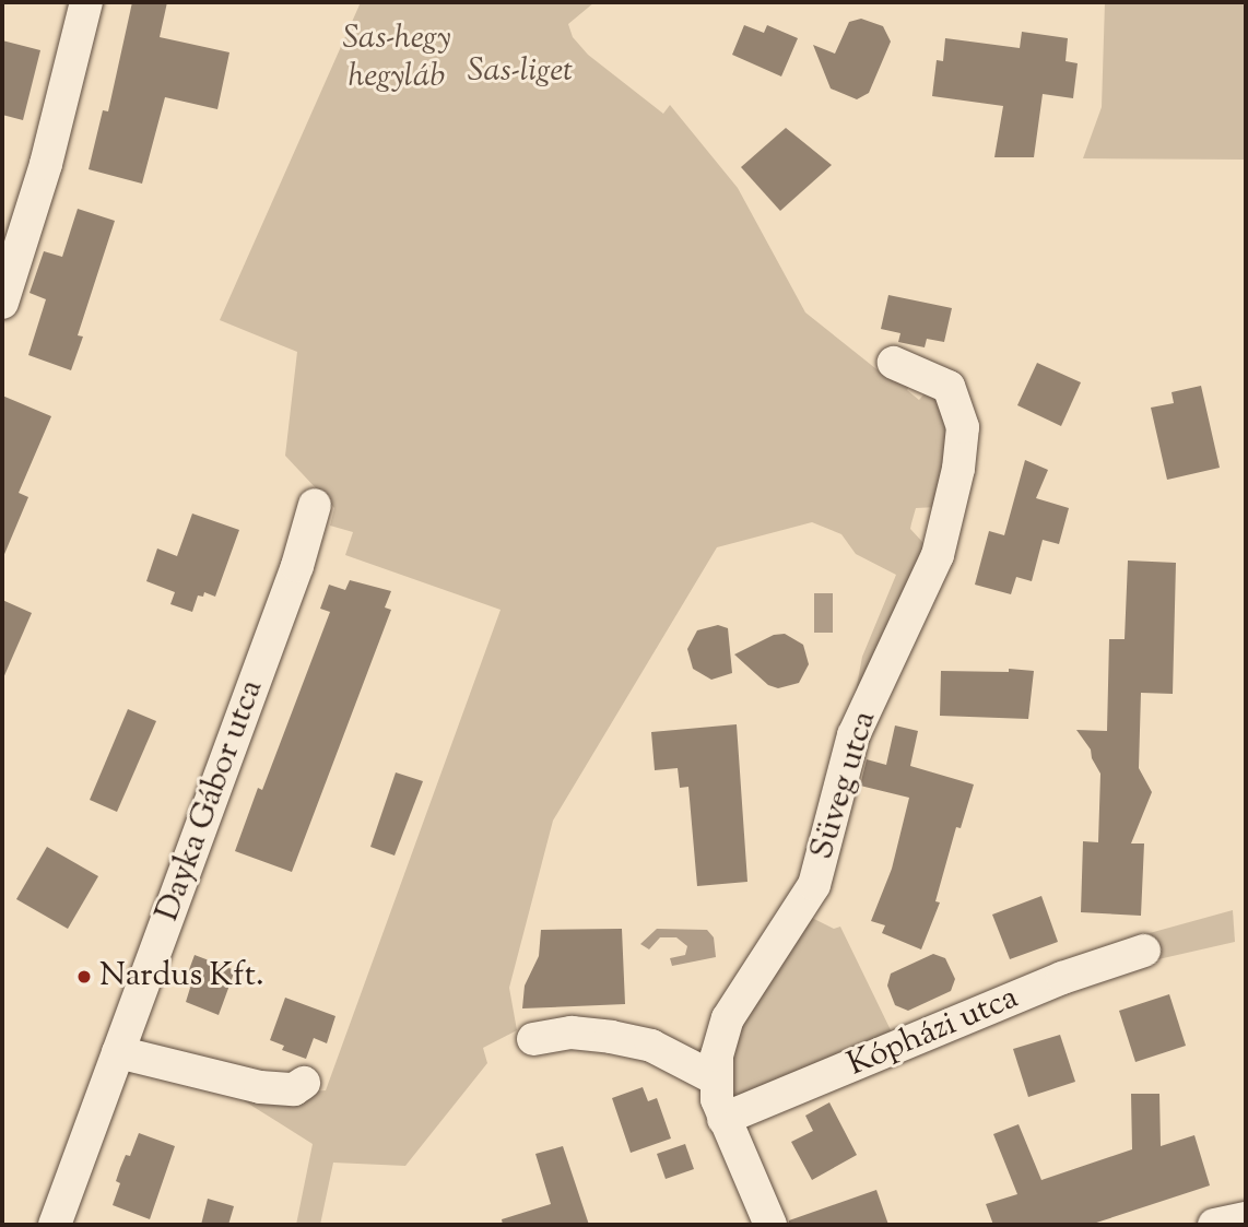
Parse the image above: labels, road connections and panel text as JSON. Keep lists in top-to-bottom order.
{
  "streets": {
    "street": ["Süveg utca", "Dayka Gábor utca", "Kópházi utca"]
  },
  "crossings": [
    ["Süveg utca", "Kópházi utca"]
  ],
  "parks": ["Sas-hegy hegyláb", "Sas-liget"],
  "places": ["Nardus Kft."]
}
